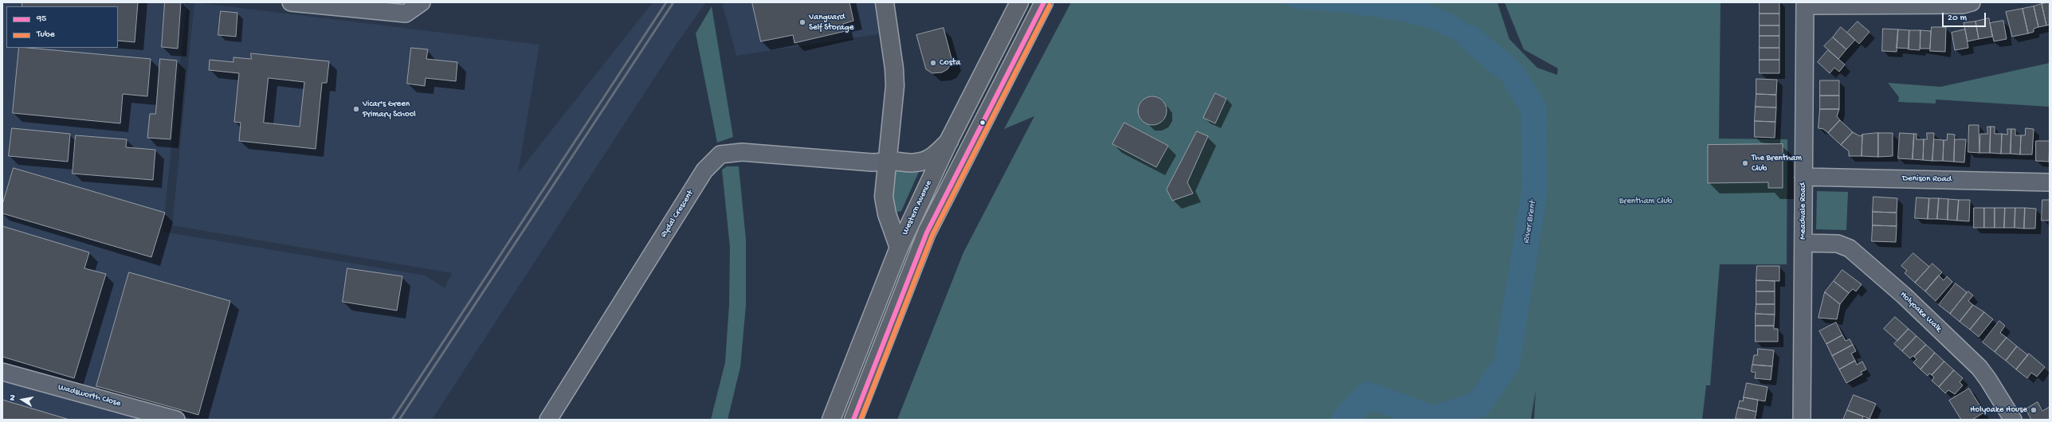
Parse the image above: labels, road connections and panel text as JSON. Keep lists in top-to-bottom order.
{
  "streets": {
    "main road": ["Western Avenue"],
    "street": [
      "Denison Road",
      "Meadvale Road",
      "Rydal Crescent",
      "Holyoake Walk",
      "Wadsworth Close"
    ]
  },
  "crossings": [
    ["Denison Road", "Meadvale Road"],
    ["Meadvale Road", "Holyoake Walk"]
  ],
  "water": ["River Brent"],
  "parks": ["Brentham Club"],
  "places": [
    "Vanguard Self Storage",
    "Costa",
    "Vicar's Green Primary School",
    "The Brentham Club",
    "Holyoake House"
  ],
  "lines": ["transit line 95", "transit line Tube"],
  "legend": ["95", "Tube"],
  "scale_bar": "20 m",
  "north": "left"
}
